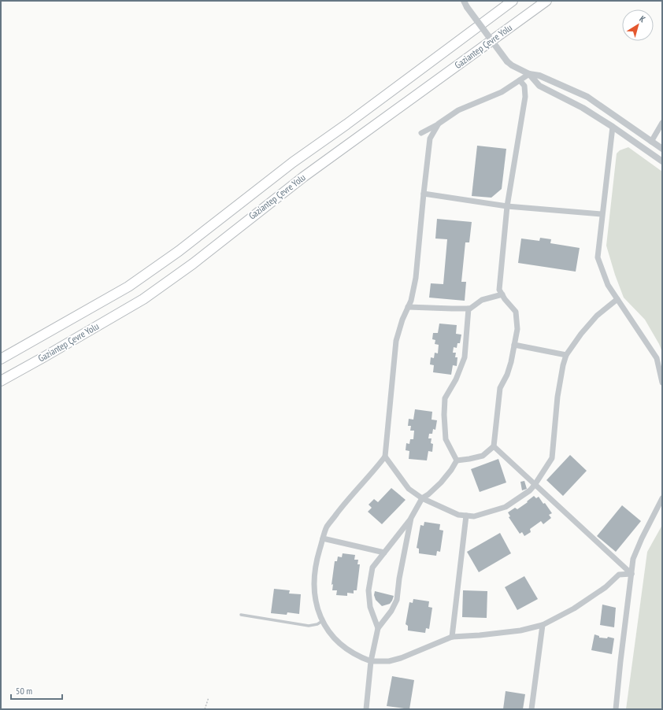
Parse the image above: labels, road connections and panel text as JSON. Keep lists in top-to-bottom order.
{
  "streets": {
    "highway": ["Gaziantep Çevre Yolu"]
  },
  "scale_bar": "50 m",
  "north": "top right"
}
